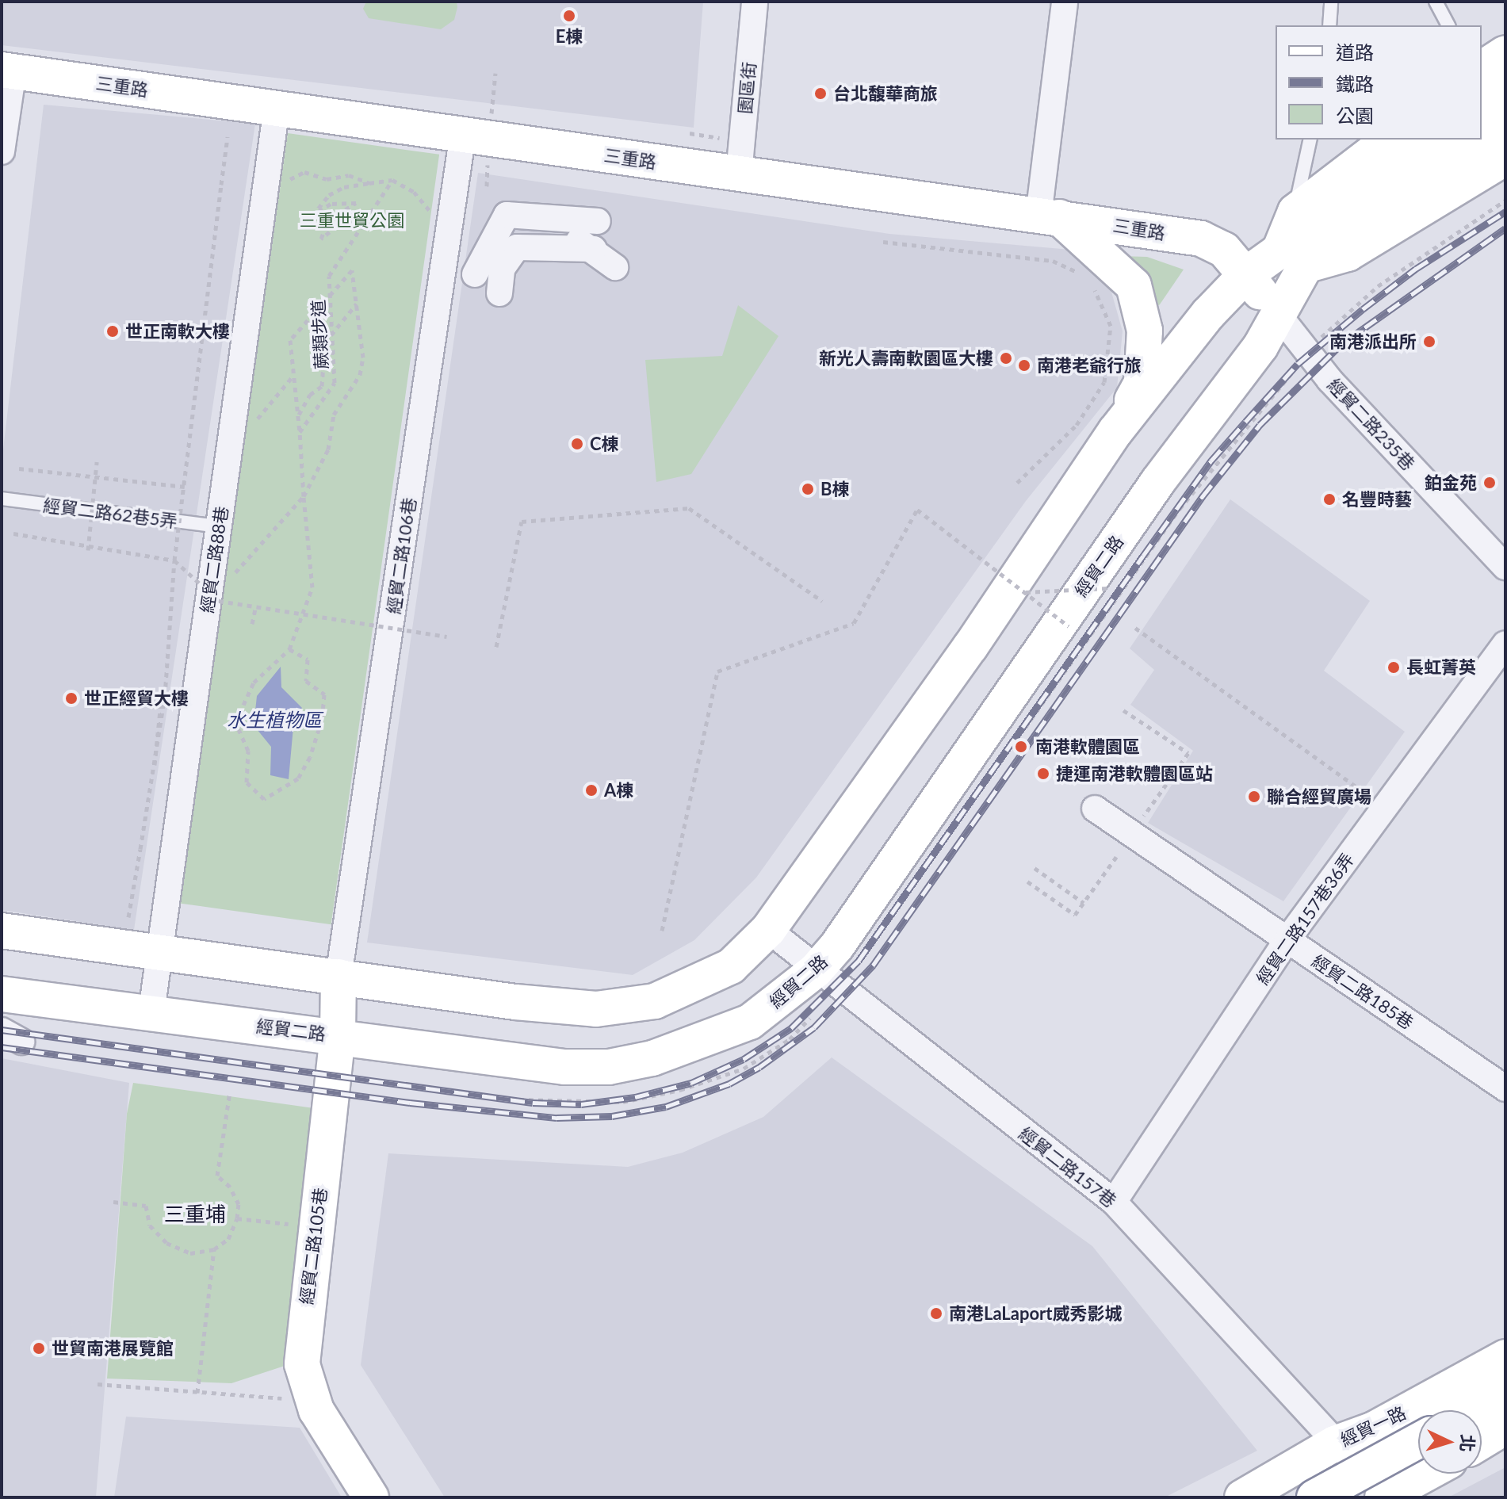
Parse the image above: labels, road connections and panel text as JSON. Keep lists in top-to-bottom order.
{
  "streets": {
    "main road": [
      "三重路",
      "經貿二路235巷",
      "經貿二路",
      "經貿二路105巷",
      "經貿一路"
    ],
    "street": [
      "園區街",
      "經貿二路106巷",
      "經貿二路88巷",
      "經貿二路157巷36弄",
      "經貿二路185巷",
      "經貿二路157巷"
    ],
    "lane": ["經貿二路62巷5弄"],
    "path": ["蕨類步道"]
  },
  "crossings": [
    ["三重路", "園區街"],
    ["三重路", "經貿二路235巷"],
    ["三重路", "經貿二路106巷"],
    ["三重路", "經貿二路88巷"],
    ["經貿二路235巷", "經貿二路"],
    ["經貿二路62巷5弄", "經貿二路88巷"],
    ["經貿二路106巷", "經貿二路105巷"],
    ["經貿二路88巷", "經貿二路"],
    ["經貿二路", "經貿二路157巷"],
    ["經貿二路", "經貿二路105巷"],
    ["經貿二路157巷36弄", "經貿二路185巷"],
    ["經貿二路157巷36弄", "經貿二路157巷"],
    ["經貿二路157巷", "經貿一路"]
  ],
  "districts": ["三重埔"],
  "water": ["水生植物區"],
  "parks": ["三重世貿公園"],
  "places": [
    "E棟",
    "台北馥華商旅",
    "世正南軟大樓",
    "南港派出所",
    "新光人壽南軟園區大樓",
    "南港老爺行旅",
    "C棟",
    "鉑金苑",
    "B棟",
    "名豐時藝",
    "長虹菁英",
    "世正經貿大樓",
    "南港軟體園區",
    "捷運南港軟體園區站",
    "A棟",
    "聯合經貿廣場",
    "南港LaLaport威秀影城",
    "世貿南港展覽館"
  ],
  "legend": ["道路", "鐵路", "公園"],
  "north": "right"
}
